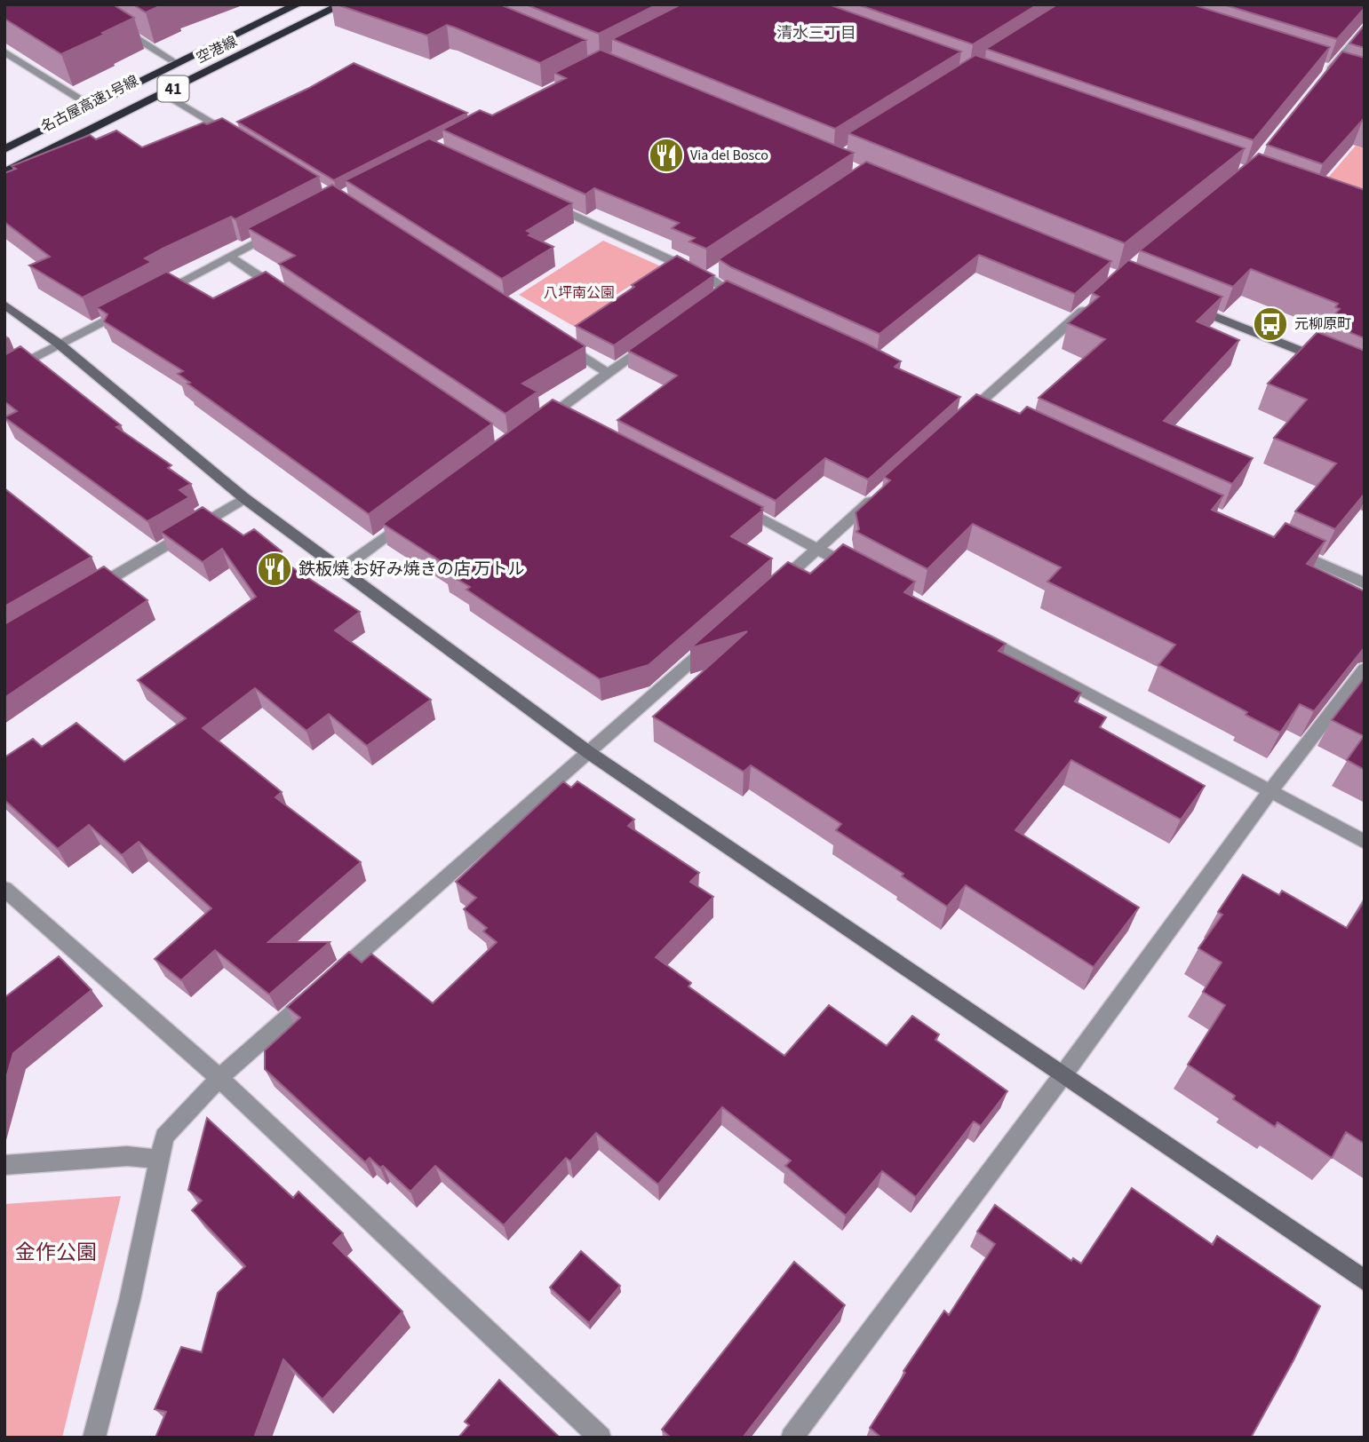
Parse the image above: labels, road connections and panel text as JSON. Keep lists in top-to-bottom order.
{
  "streets": {
    "highway": ["空港線", "41", "名古屋高速1号線"]
  },
  "districts": ["清水三丁目"],
  "parks": ["八坪南公園", "金作公園"],
  "places": {
    "restaurant": ["Via del Bosco", "鉄板焼 お好み焼きの店 万トル"],
    "bus stop": ["元柳原町"]
  }
}
